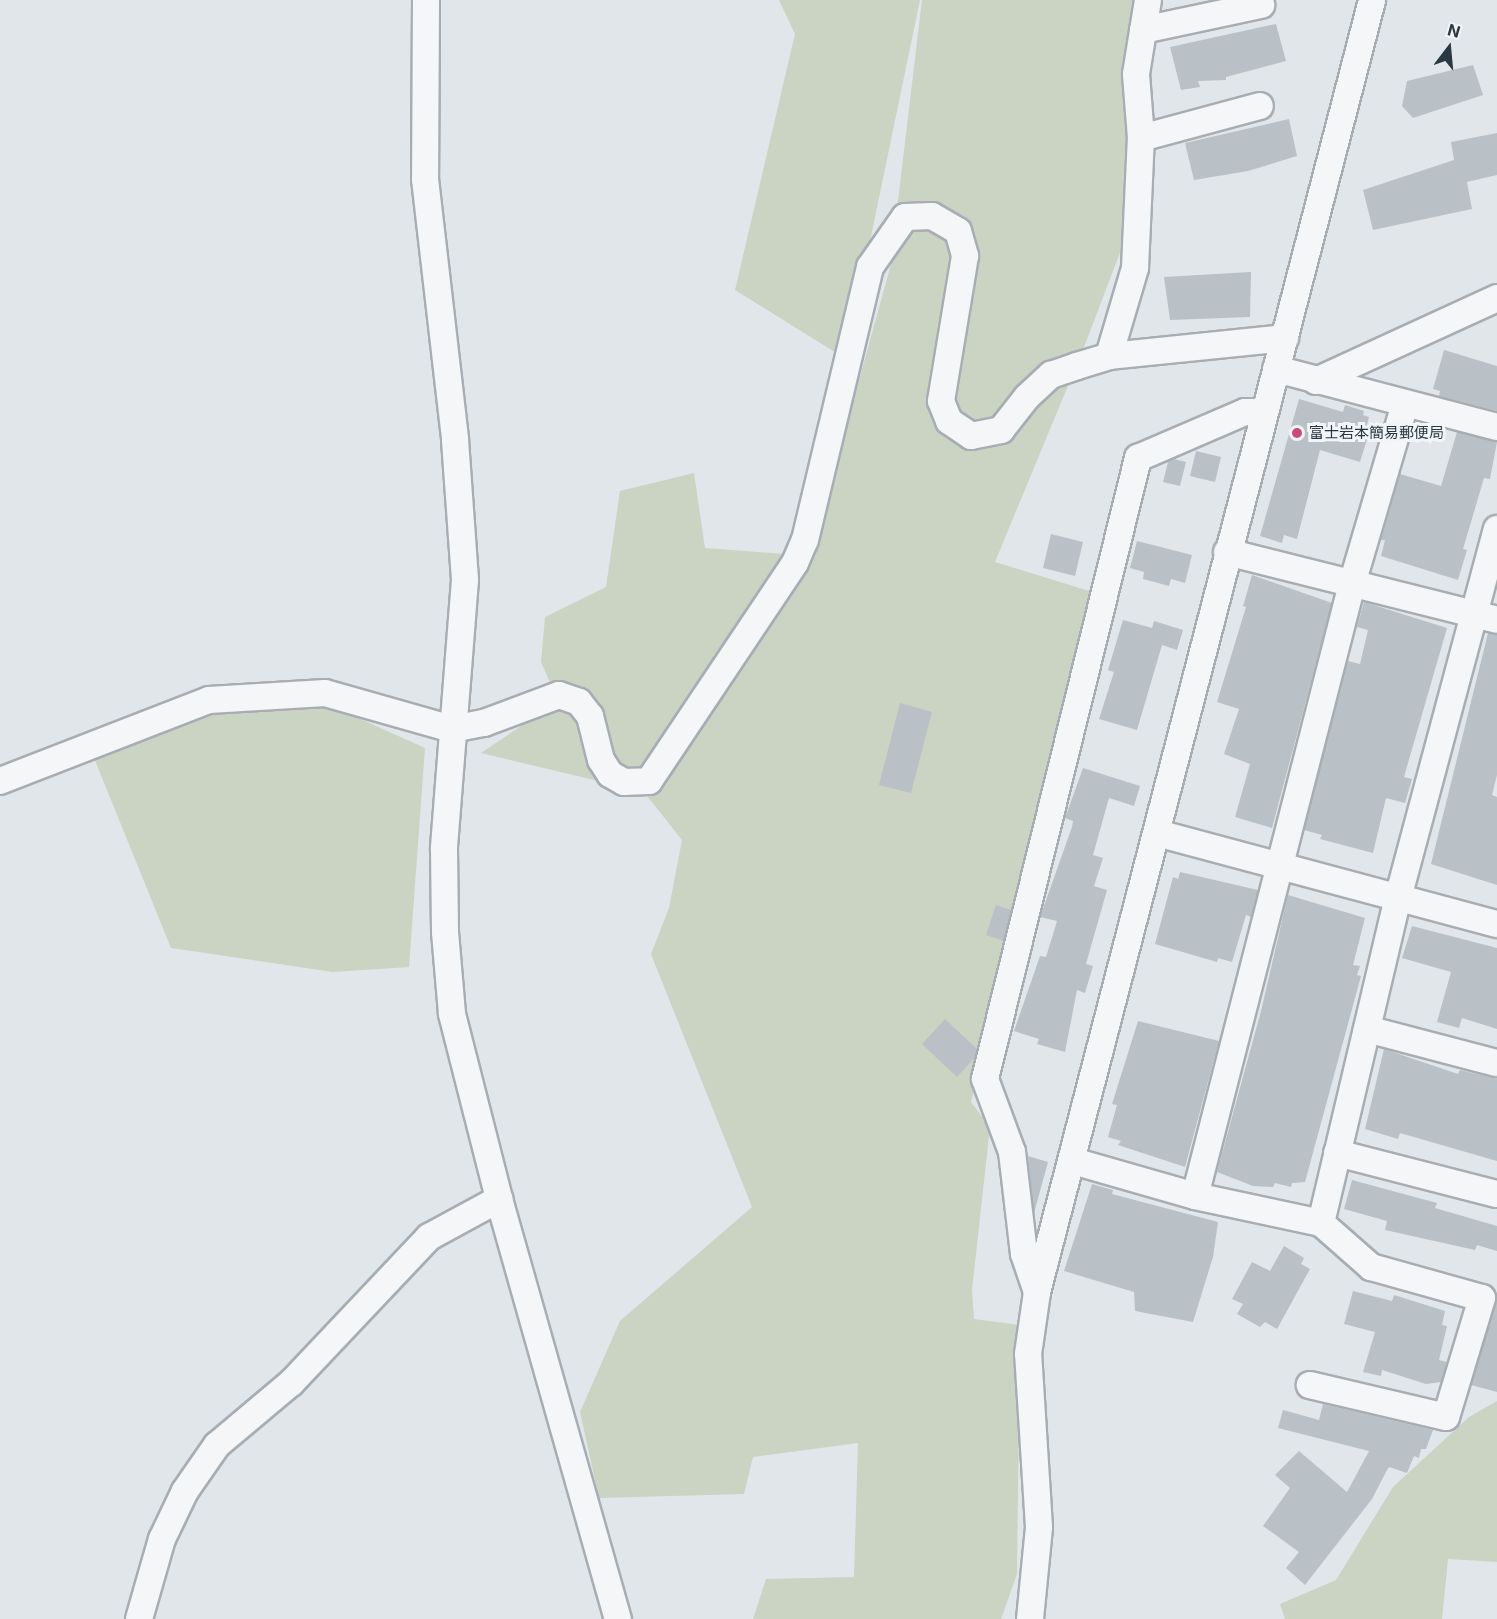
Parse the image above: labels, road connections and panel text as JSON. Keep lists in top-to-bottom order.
{
  "places": ["富士岩本簡易郵便局"],
  "north": "top"
}
